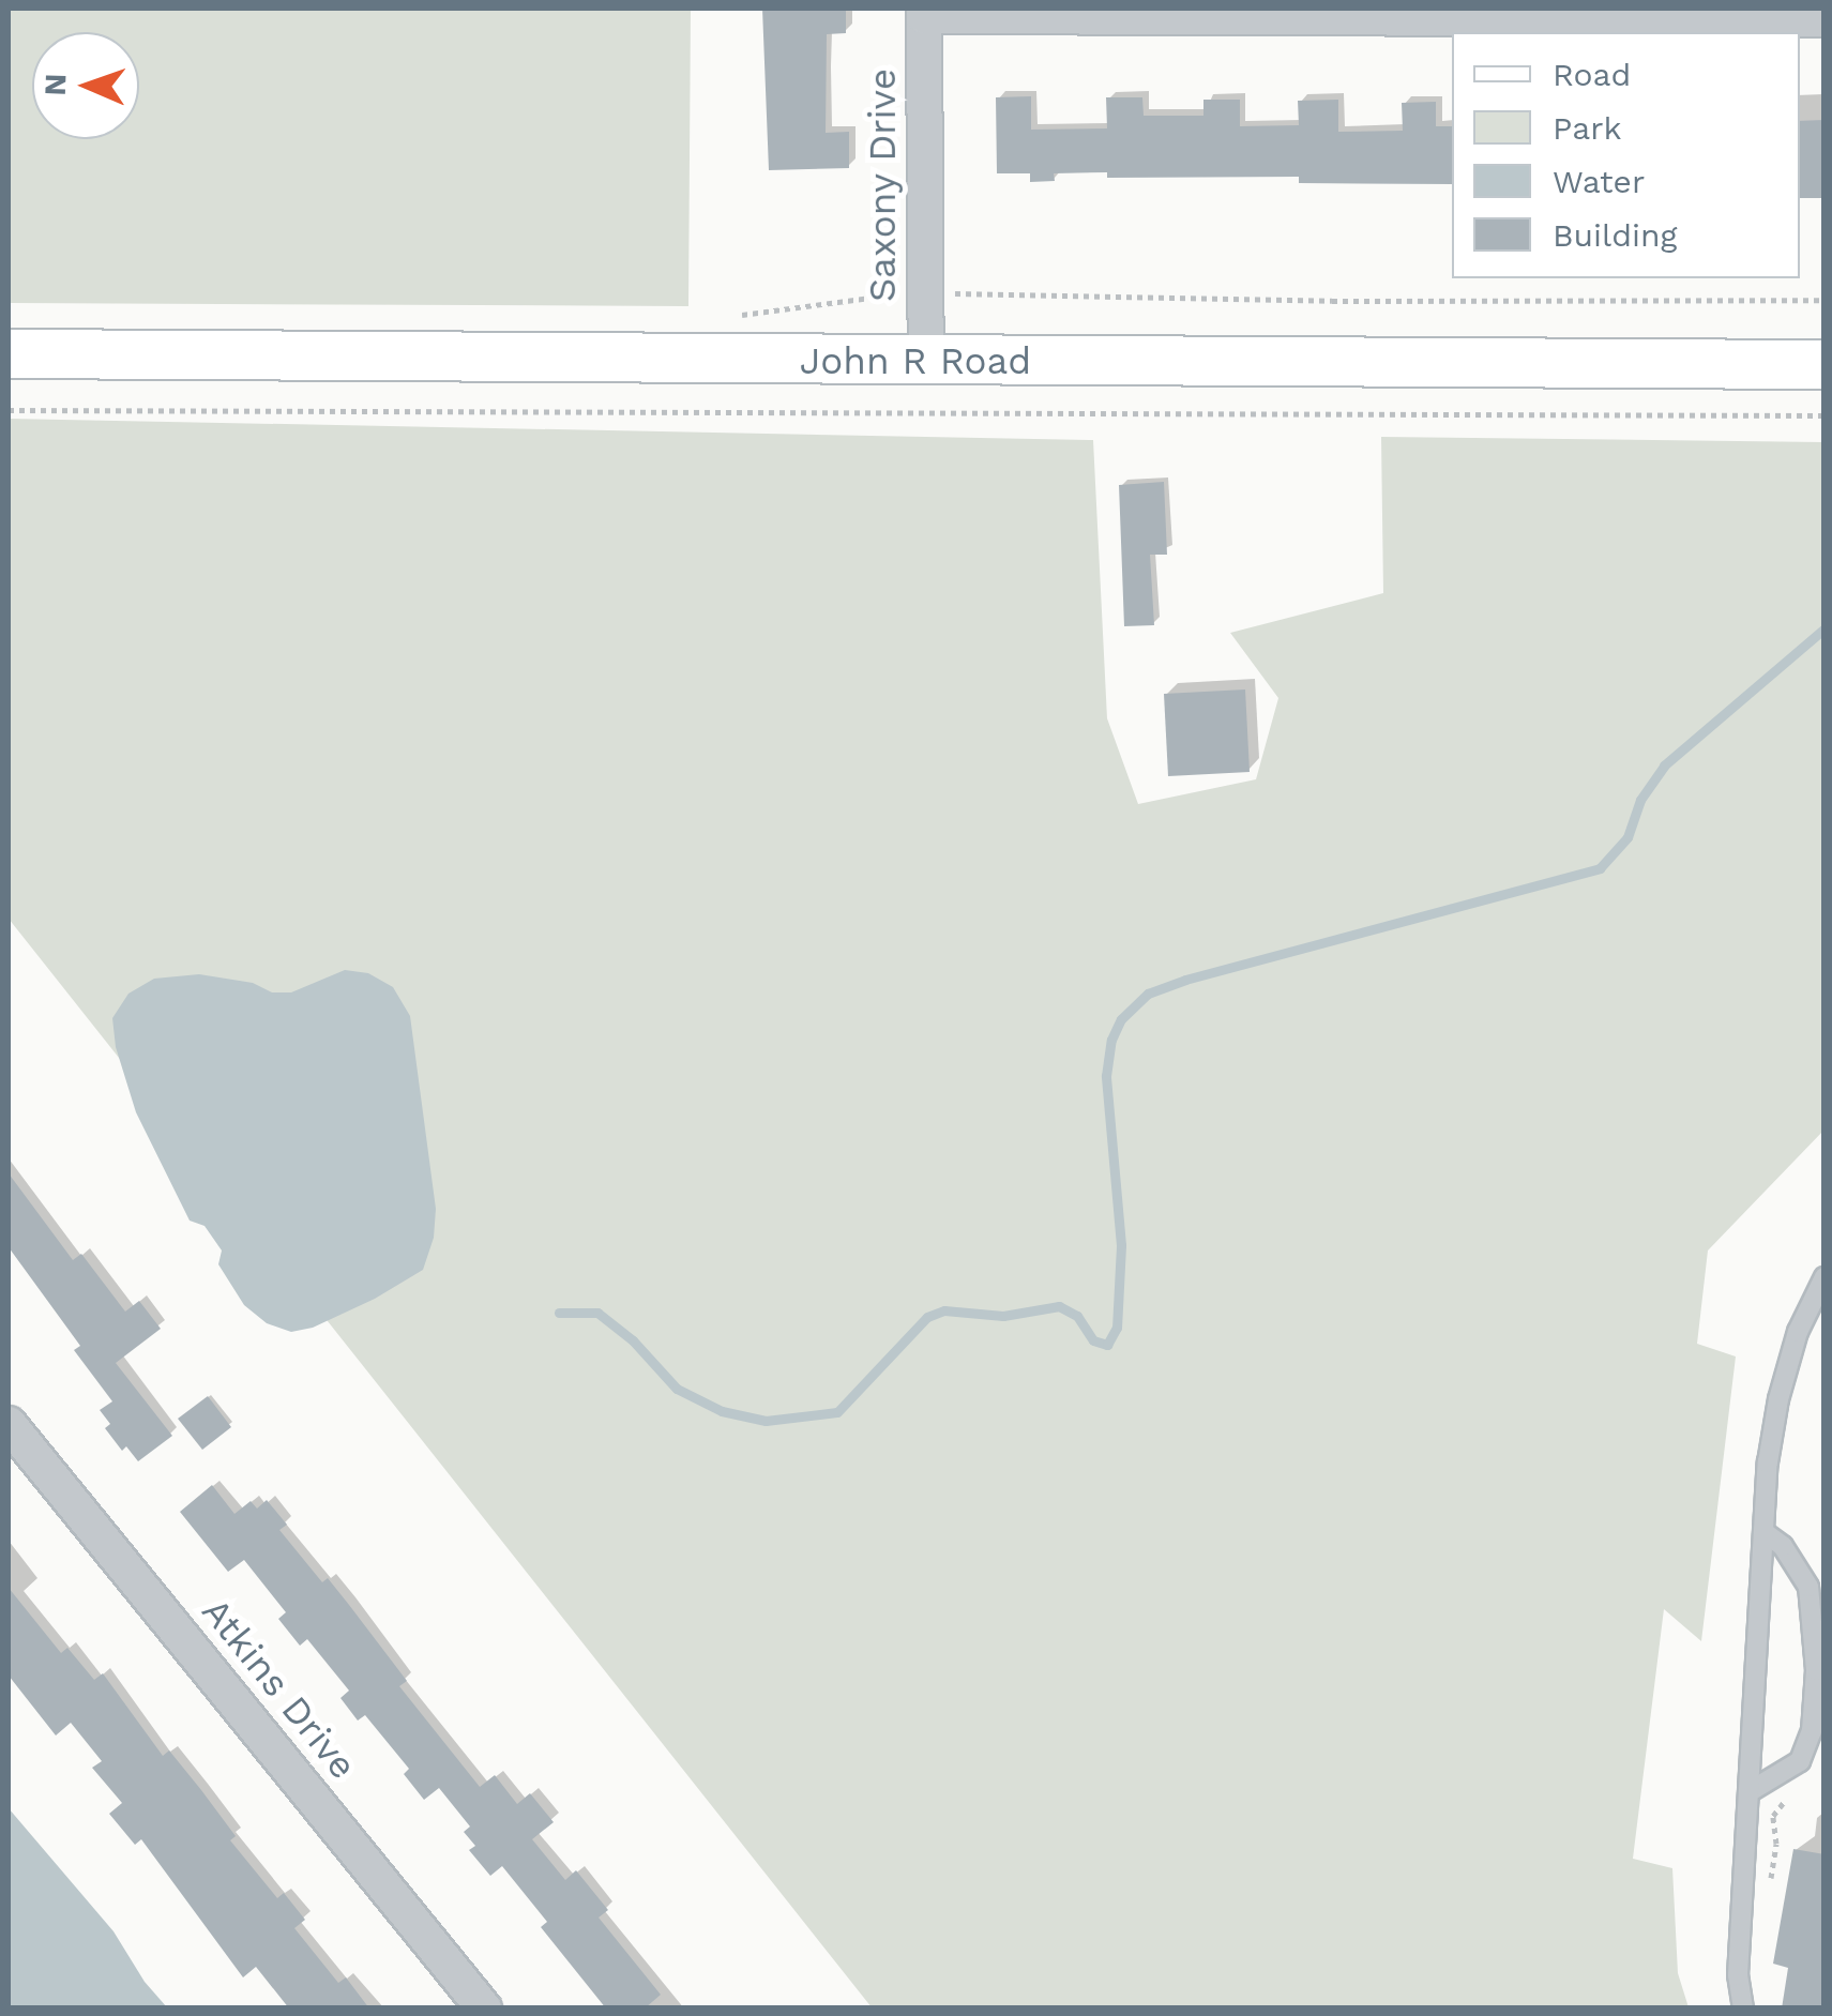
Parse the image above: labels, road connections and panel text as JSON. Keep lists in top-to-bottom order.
{
  "streets": {
    "main road": ["John R Road"],
    "street": ["Saxony Drive", "Atkins Drive"]
  },
  "crossings": [
    ["Saxony Drive", "John R Road"]
  ],
  "legend": [
    "Road",
    "Park",
    "Water",
    "Building"
  ],
  "north": "left"
}
